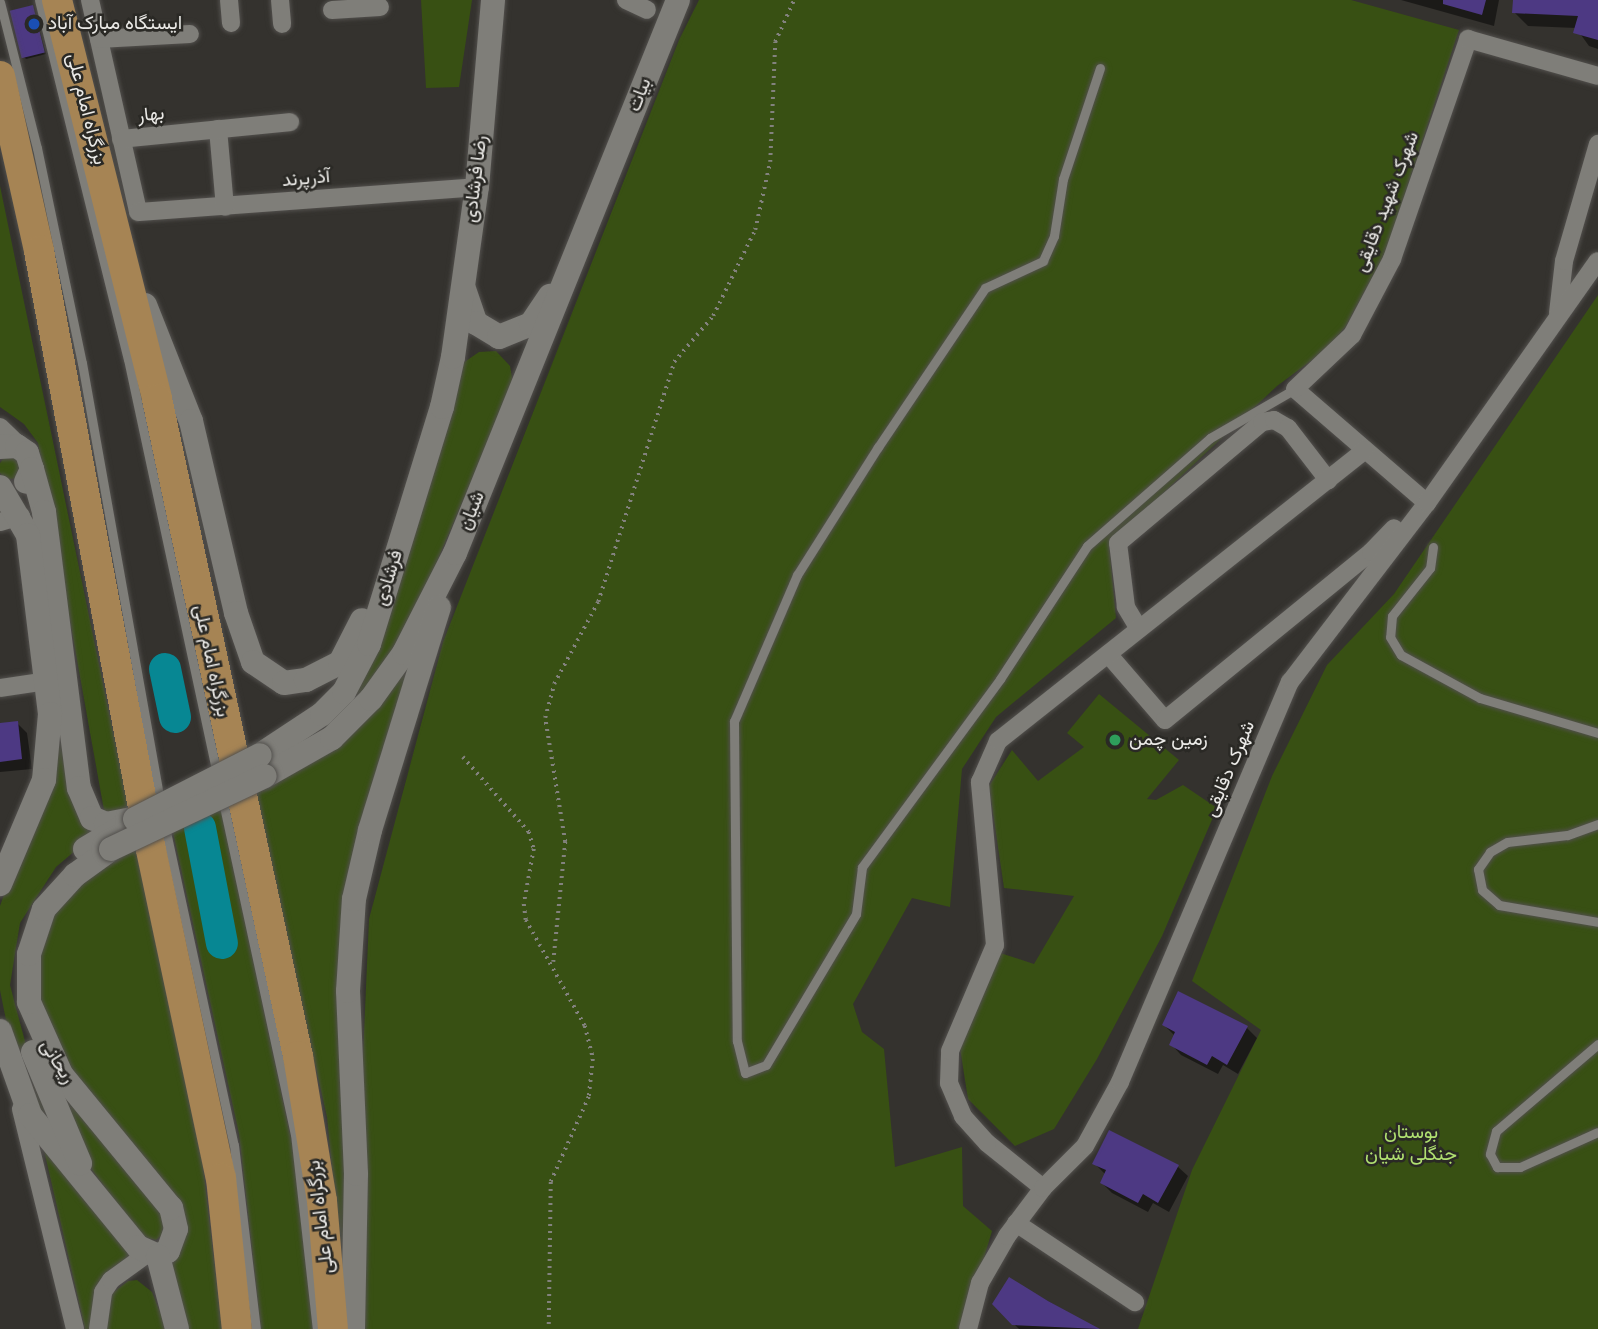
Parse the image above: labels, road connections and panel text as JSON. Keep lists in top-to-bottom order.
{
  "streets": {
    "highway": ["بزرگراه امام علی"],
    "main road": [
      "بیات",
      "رضا فرشادی",
      "شیان",
      "فرشادی",
      "ریحانی"
    ],
    "street": [
      "بهار",
      "آذرپرند",
      "شهرک شهید دقایقی",
      "شهرک دقایقی"
    ]
  },
  "crossings": [
    ["بیات", "شیان"],
    ["بهار", "آذرپرند"],
    ["آذرپرند", "رضا فرشادی"],
    ["رضا فرشادی", "فرشادی"],
    ["شیان", "فرشادی"],
    ["شیان", "ریحانی"],
    ["فرشادی", "ریحانی"]
  ],
  "parks": ["بوستان جنگلی شیان"],
  "places": ["ایستگاه مبارک آباد", "زمین چمن"]
}
